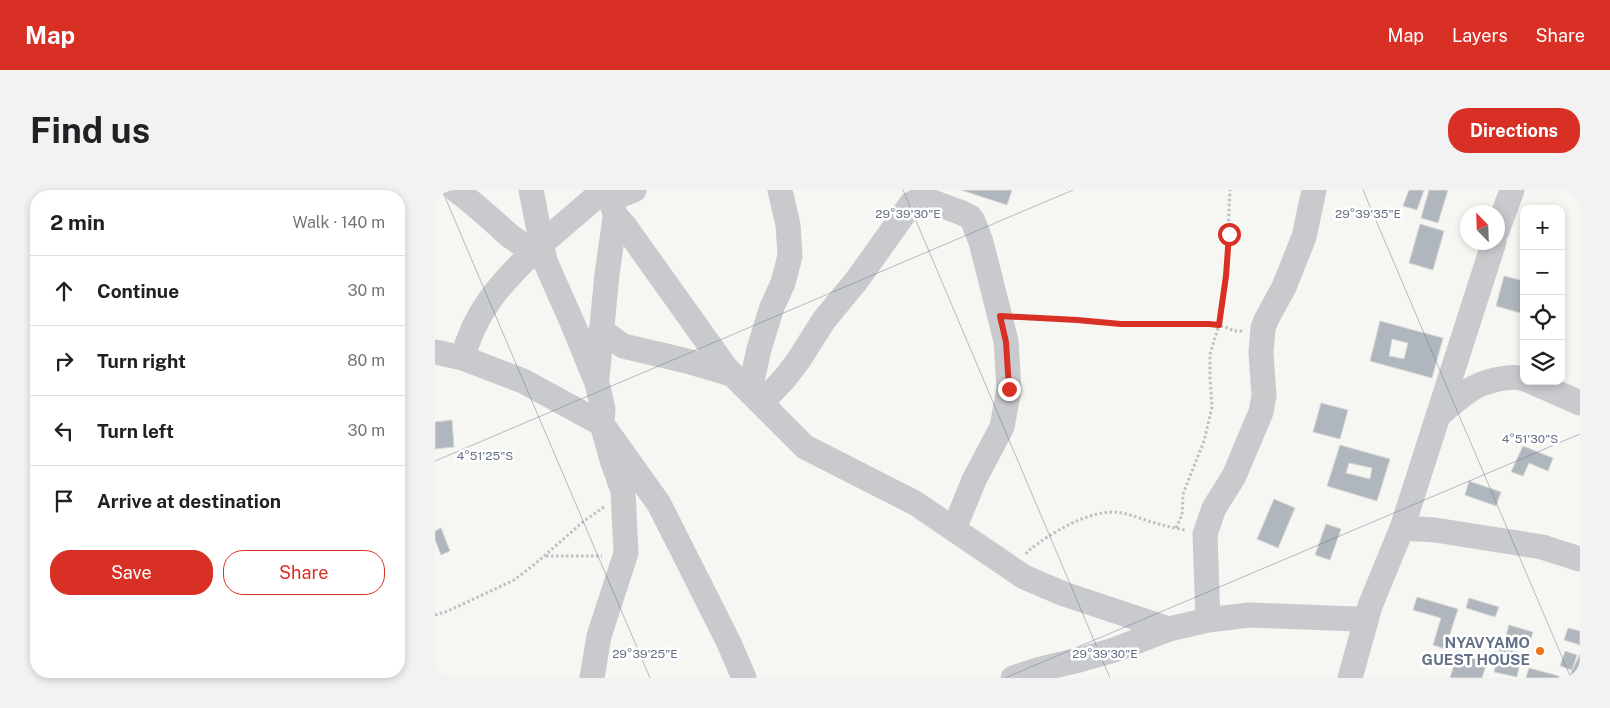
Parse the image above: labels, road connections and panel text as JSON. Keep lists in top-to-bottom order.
{
  "places": ["NYAVYAMO GUEST HOUSE"],
  "north": "top left",
  "page": {
    "header": "Map",
    "nav": ["Map", "Layers", "Share"],
    "buttons": [
      "Directions",
      ["Save", "Share"]
    ],
    "title": "Find us",
    "heading": ["2 min", "Walk · 140 m"],
    "map_buttons": ["+", "−"],
    "list": [
      ["Continue", "30 m"],
      ["Turn right", "80 m"],
      ["Turn left", "30 m"],
      "Arrive at destination"
    ]
  },
  "coordinates": [
    "29°39'30\"E",
    "29°39'35\"E",
    "4°51'30\"S",
    "4°51'25\"S",
    "29°39'25\"E"
  ]
}
